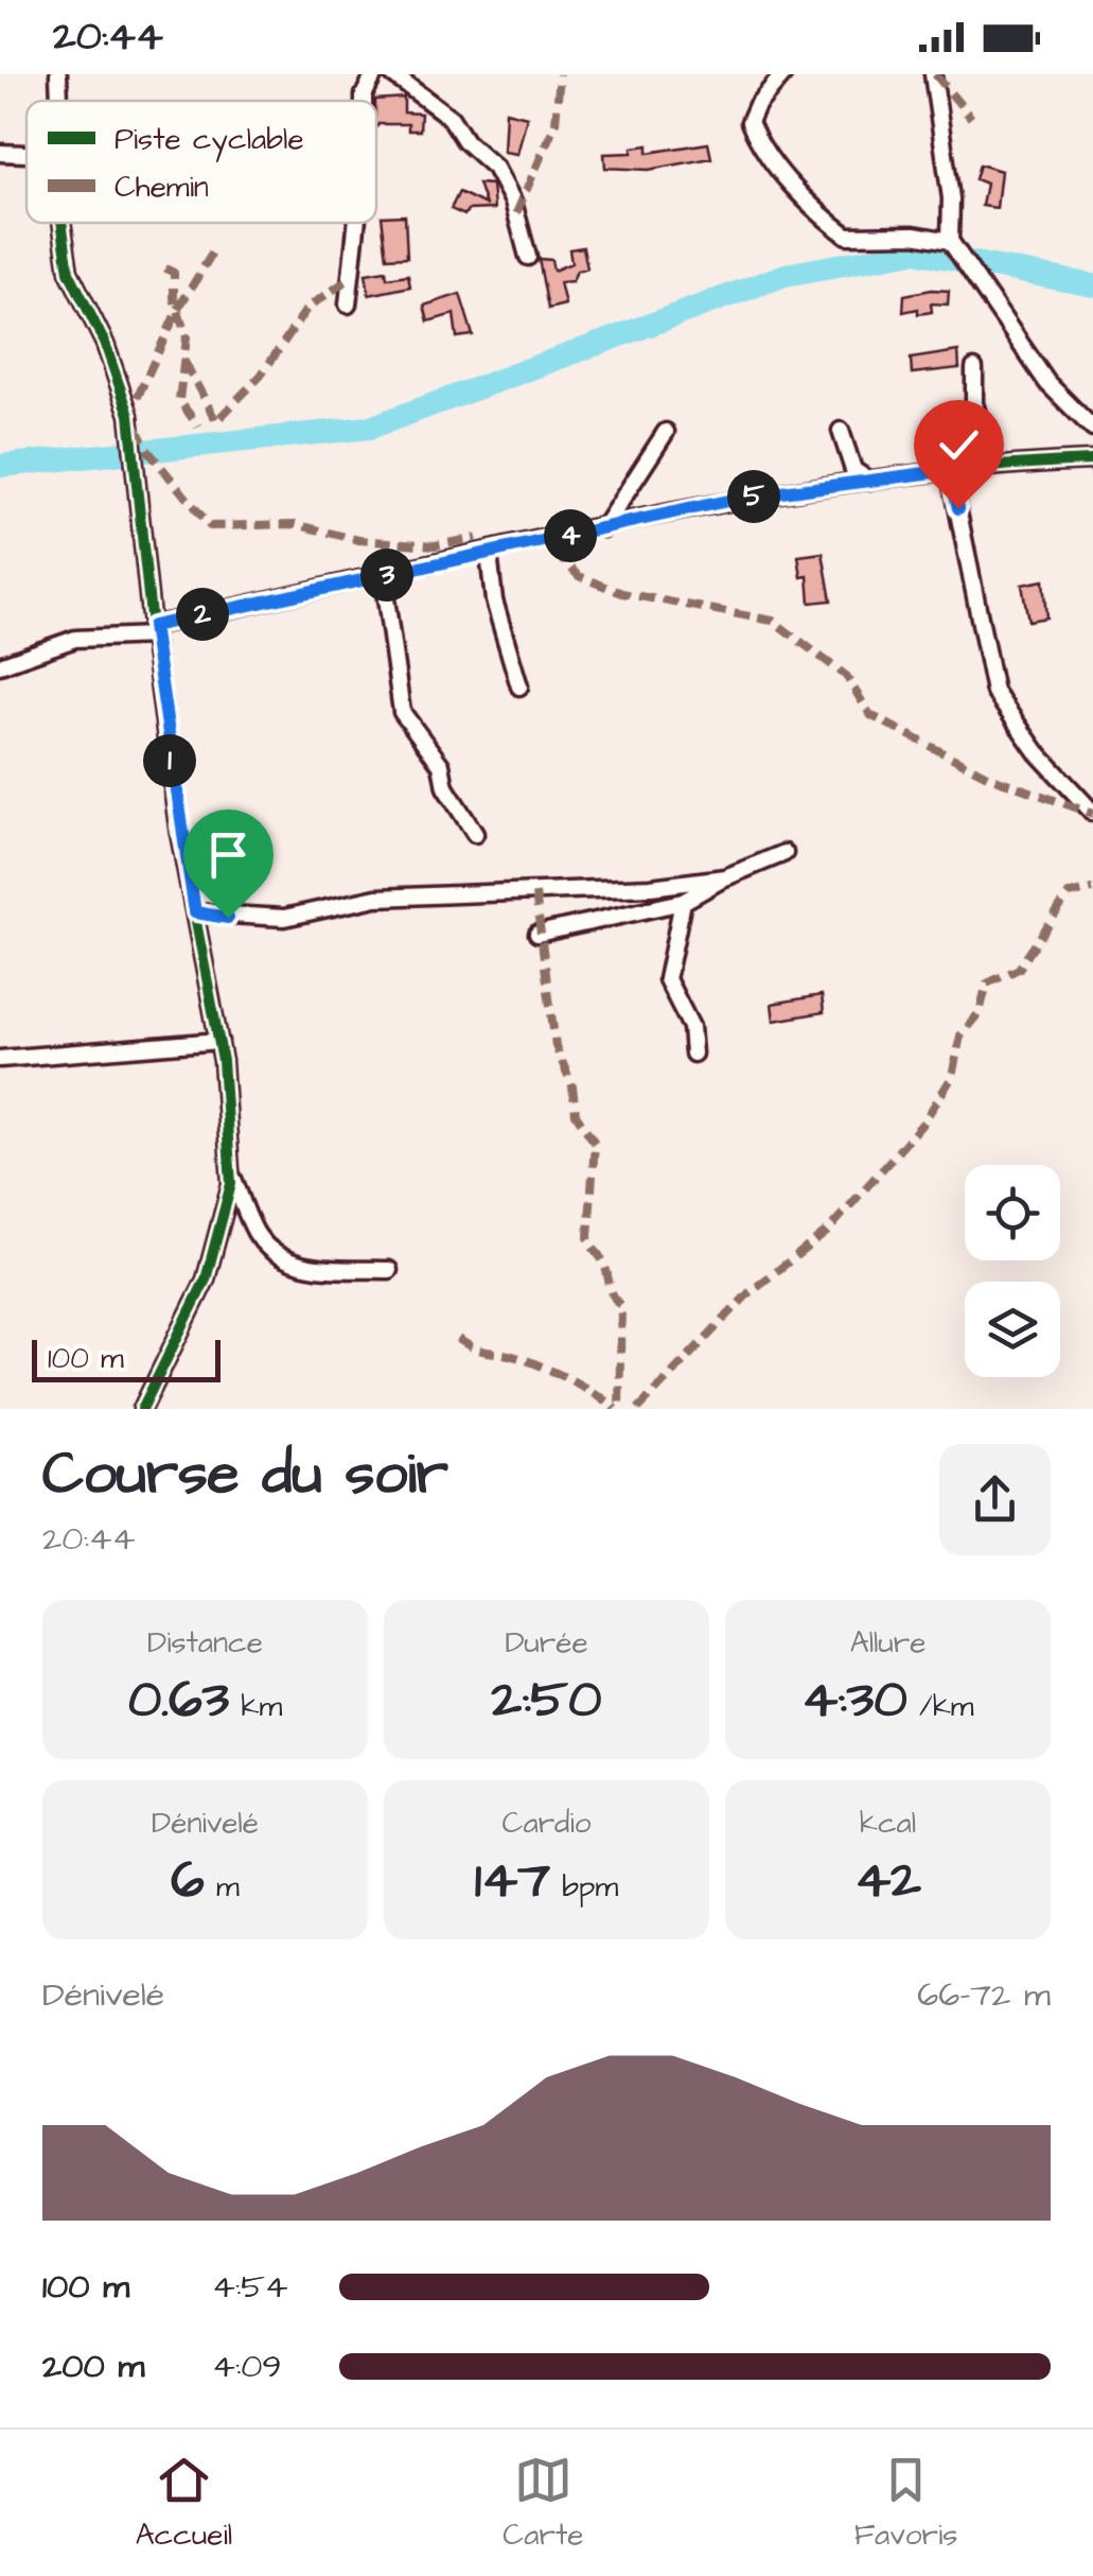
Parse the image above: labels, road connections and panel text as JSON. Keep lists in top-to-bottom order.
{
  "legend": ["Piste cyclable", "Chemin"],
  "scale_bar": "100 m",
  "page": {
    "status": "20:44",
    "pins": [
      "5",
      "4",
      "3",
      "2",
      "1"
    ],
    "scale": "100 m",
    "heading": ["Course du soir", "20:44"],
    "stats": [
      ["Distance", "0.63 km"],
      ["Durée", "2:50"],
      ["Allure", "4:30 /km"],
      ["Dénivelé", "6 m"],
      ["Cardio", "147 bpm"],
      ["kcal", "42"]
    ],
    "chart": ["Dénivelé", "66–72 m"],
    "list": [
      {
        "name": "100 m",
        "note": "4:54"
      },
      {
        "name": "200 m",
        "note": "4:09"
      }
    ],
    "tabs": ["Accueil", "Carte", "Favoris"]
  }
}
